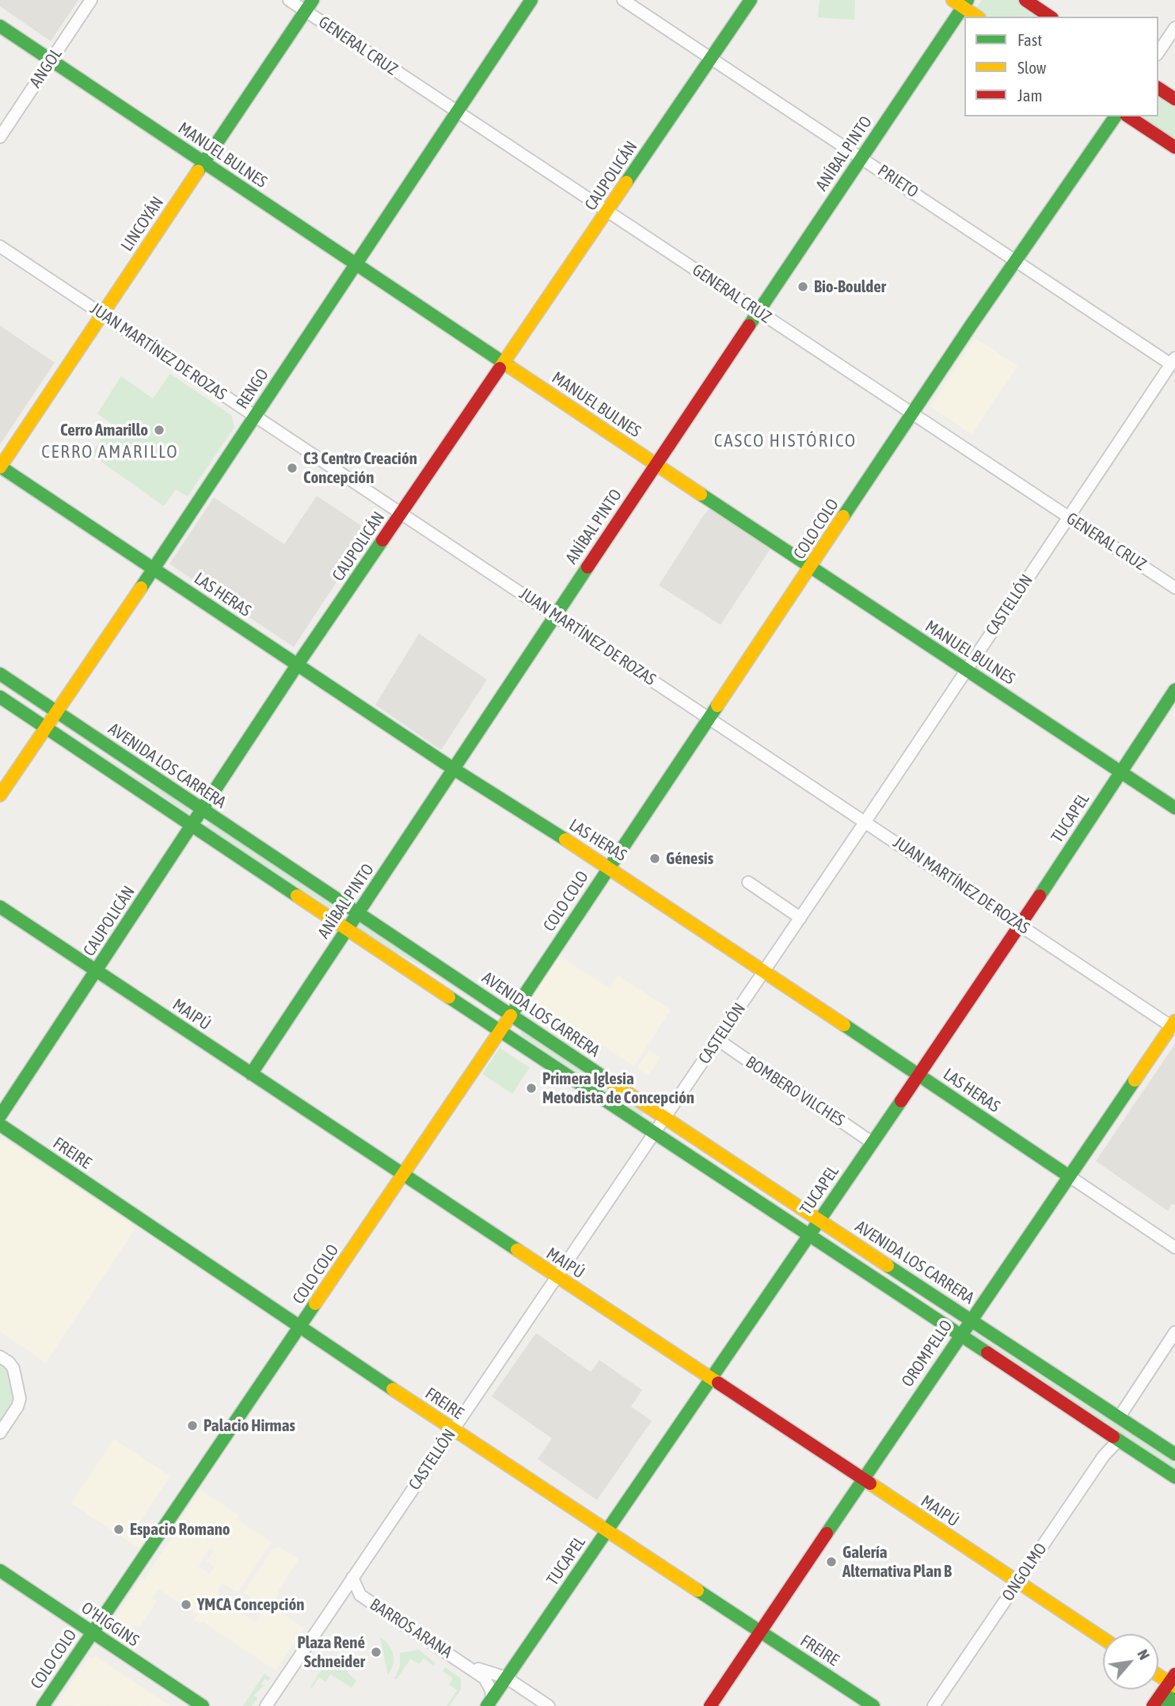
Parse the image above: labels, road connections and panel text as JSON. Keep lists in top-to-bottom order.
{
  "streets": {
    "main road": [
      "ANÍBAL PINTO",
      "MANUEL BULNES",
      "CAUPOLICÁN",
      "LINCOYÁN",
      "RENGO",
      "COLO COLO",
      "LAS HERAS",
      "AVENIDA LOS CARRERA",
      "TUCAPEL",
      "MAIPÚ",
      "FREIRE",
      "OROMPELLO",
      "O'HIGGINS"
    ],
    "street": [
      "GENERAL CRUZ",
      "ANGOL",
      "PRIETO",
      "JUAN MARTÍNEZ DE ROZAS",
      "CASTELLÓN",
      "BOMBERO VILCHES",
      "ONGOLMO",
      "BARROS ARANA"
    ]
  },
  "crossings": [
    ["GENERAL CRUZ", "ANÍBAL PINTO"],
    ["GENERAL CRUZ", "CAUPOLICÁN"],
    ["GENERAL CRUZ", "LINCOYÁN"],
    ["GENERAL CRUZ", "RENGO"],
    ["GENERAL CRUZ", "COLO COLO"],
    ["GENERAL CRUZ", "CASTELLÓN"],
    ["ANGOL", "MANUEL BULNES"],
    ["ANÍBAL PINTO", "MANUEL BULNES"],
    ["ANÍBAL PINTO", "PRIETO"],
    ["ANÍBAL PINTO", "JUAN MARTÍNEZ DE ROZAS"],
    ["ANÍBAL PINTO", "LAS HERAS"],
    ["ANÍBAL PINTO", "AVENIDA LOS CARRERA"],
    ["ANÍBAL PINTO", "MAIPÚ"],
    ["MANUEL BULNES", "CAUPOLICÁN"],
    ["MANUEL BULNES", "LINCOYÁN"],
    ["MANUEL BULNES", "RENGO"],
    ["MANUEL BULNES", "COLO COLO"],
    ["MANUEL BULNES", "CASTELLÓN"],
    ["MANUEL BULNES", "TUCAPEL"],
    ["CAUPOLICÁN", "PRIETO"],
    ["CAUPOLICÁN", "JUAN MARTÍNEZ DE ROZAS"],
    ["CAUPOLICÁN", "LAS HERAS"],
    ["CAUPOLICÁN", "AVENIDA LOS CARRERA"],
    ["CAUPOLICÁN", "MAIPÚ"],
    ["PRIETO", "COLO COLO"],
    ["PRIETO", "CASTELLÓN"],
    ["LINCOYÁN", "JUAN MARTÍNEZ DE ROZAS"],
    ["LINCOYÁN", "LAS HERAS"],
    ["JUAN MARTÍNEZ DE ROZAS", "RENGO"],
    ["JUAN MARTÍNEZ DE ROZAS", "COLO COLO"],
    ["JUAN MARTÍNEZ DE ROZAS", "CASTELLÓN"],
    ["JUAN MARTÍNEZ DE ROZAS", "TUCAPEL"],
    ["JUAN MARTÍNEZ DE ROZAS", "OROMPELLO"],
    ["RENGO", "LAS HERAS"],
    ["RENGO", "AVENIDA LOS CARRERA"],
    ["COLO COLO", "LAS HERAS"],
    ["COLO COLO", "AVENIDA LOS CARRERA"],
    ["COLO COLO", "MAIPÚ"],
    ["COLO COLO", "FREIRE"],
    ["COLO COLO", "O'HIGGINS"],
    ["LAS HERAS", "CASTELLÓN"],
    ["LAS HERAS", "TUCAPEL"],
    ["LAS HERAS", "OROMPELLO"],
    ["CASTELLÓN", "AVENIDA LOS CARRERA"],
    ["CASTELLÓN", "MAIPÚ"],
    ["CASTELLÓN", "BOMBERO VILCHES"],
    ["CASTELLÓN", "FREIRE"],
    ["CASTELLÓN", "BARROS ARANA"],
    ["AVENIDA LOS CARRERA", "TUCAPEL"],
    ["AVENIDA LOS CARRERA", "OROMPELLO"],
    ["AVENIDA LOS CARRERA", "ONGOLMO"],
    ["TUCAPEL", "MAIPÚ"],
    ["TUCAPEL", "BOMBERO VILCHES"],
    ["TUCAPEL", "FREIRE"],
    ["TUCAPEL", "BARROS ARANA"],
    ["MAIPÚ", "OROMPELLO"],
    ["MAIPÚ", "ONGOLMO"],
    ["FREIRE", "OROMPELLO"]
  ],
  "districts": ["CASCO HISTÓRICO", "CERRO AMARILLO"],
  "places": [
    "Bio-Boulder",
    "Cerro Amarillo",
    "C3 Centro Creación Concepción",
    "Génesis",
    "Primera Iglesia Metodista de Concepción",
    "Palacio Hirmas",
    "Espacio Romano",
    "Galería Alternativa Plan B",
    "YMCA Concepción",
    "Plaza René Schneider"
  ],
  "legend": ["Fast", "Slow", "Jam"],
  "north": "top right"
}
